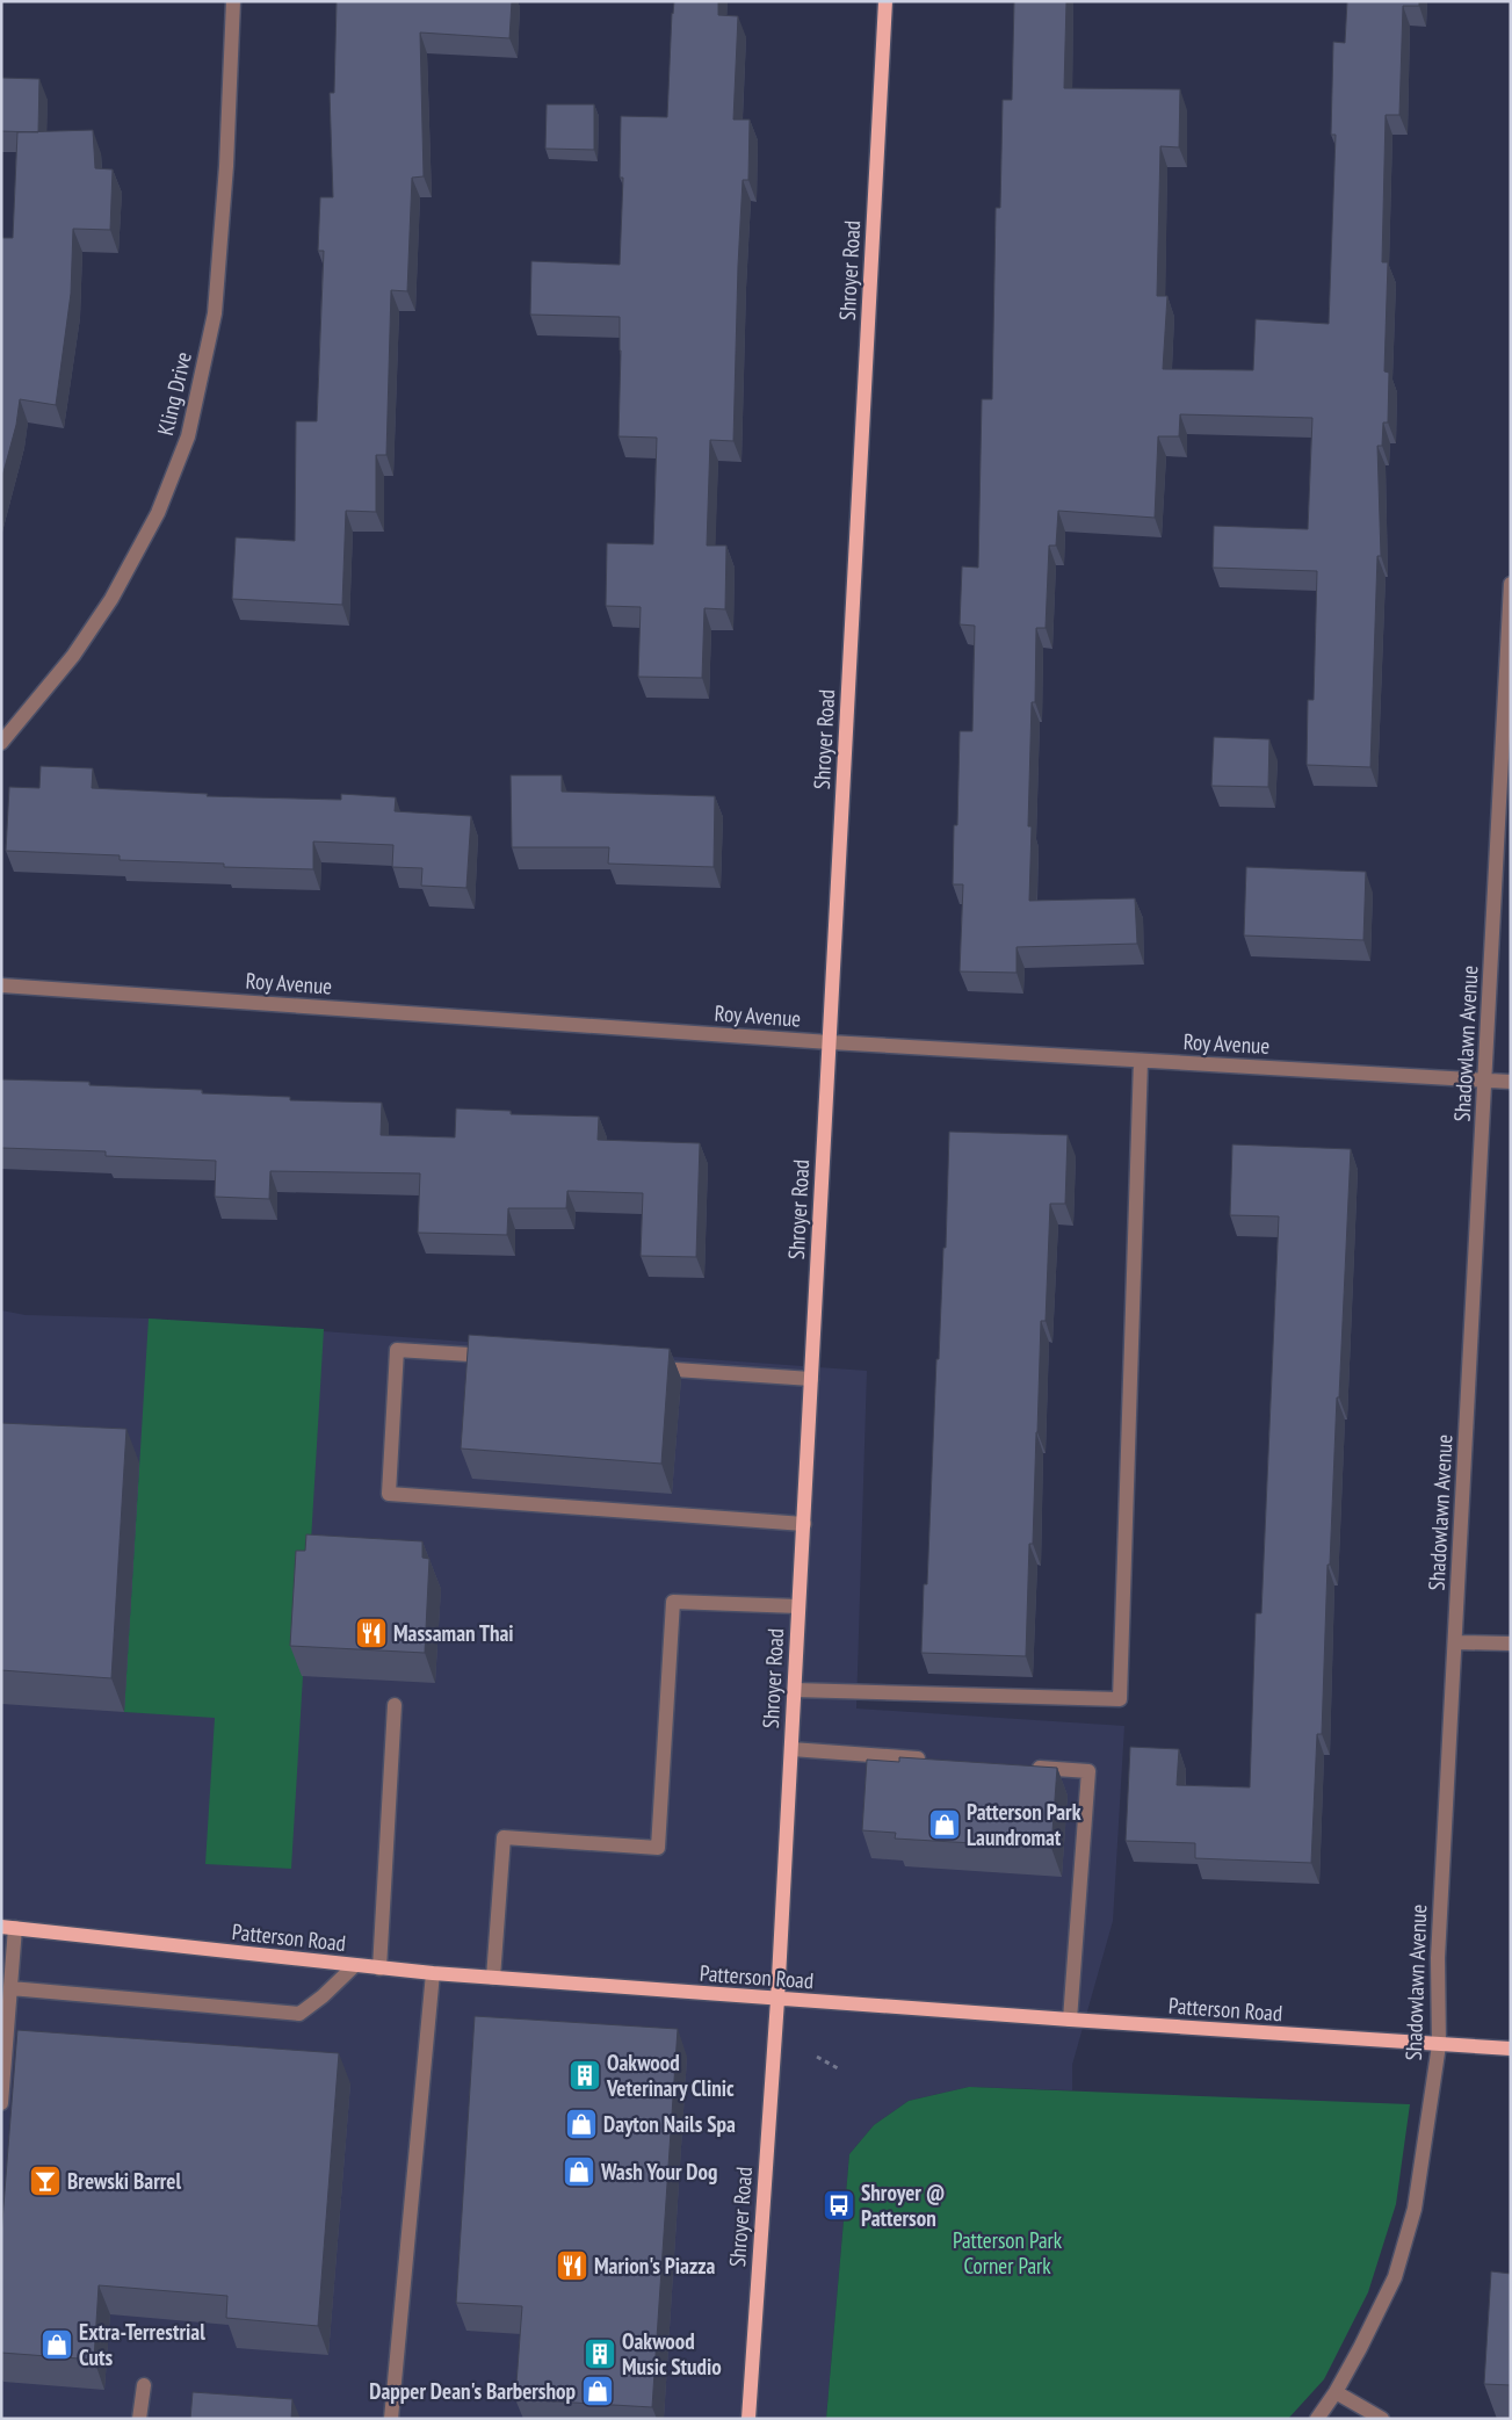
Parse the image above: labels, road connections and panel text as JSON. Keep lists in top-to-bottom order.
{
  "streets": {
    "main road": ["Shroyer Road", "Patterson Road"],
    "street": ["Kling Drive", "Roy Avenue", "Shadowlawn Avenue"]
  },
  "crossings": [
    ["Shroyer Road", "Roy Avenue"],
    ["Shroyer Road", "Patterson Road"],
    ["Roy Avenue", "Shadowlawn Avenue"],
    ["Shadowlawn Avenue", "Patterson Road"]
  ],
  "parks": ["Patterson Park Corner Park"],
  "places": {
    "restaurant": ["Massaman Thai", "Marion's Piazza"],
    "shop": [
      "Patterson Park Laundromat",
      "Dayton Nails Spa",
      "Wash Your Dog",
      "Extra-Terrestrial Cuts",
      "Dapper Dean's Barbershop"
    ],
    "building": ["Oakwood Veterinary Clinic", "Oakwood Music Studio"],
    "bar": ["Brewski Barrel"],
    "bus stop": ["Shroyer @ Patterson"]
  }
}
